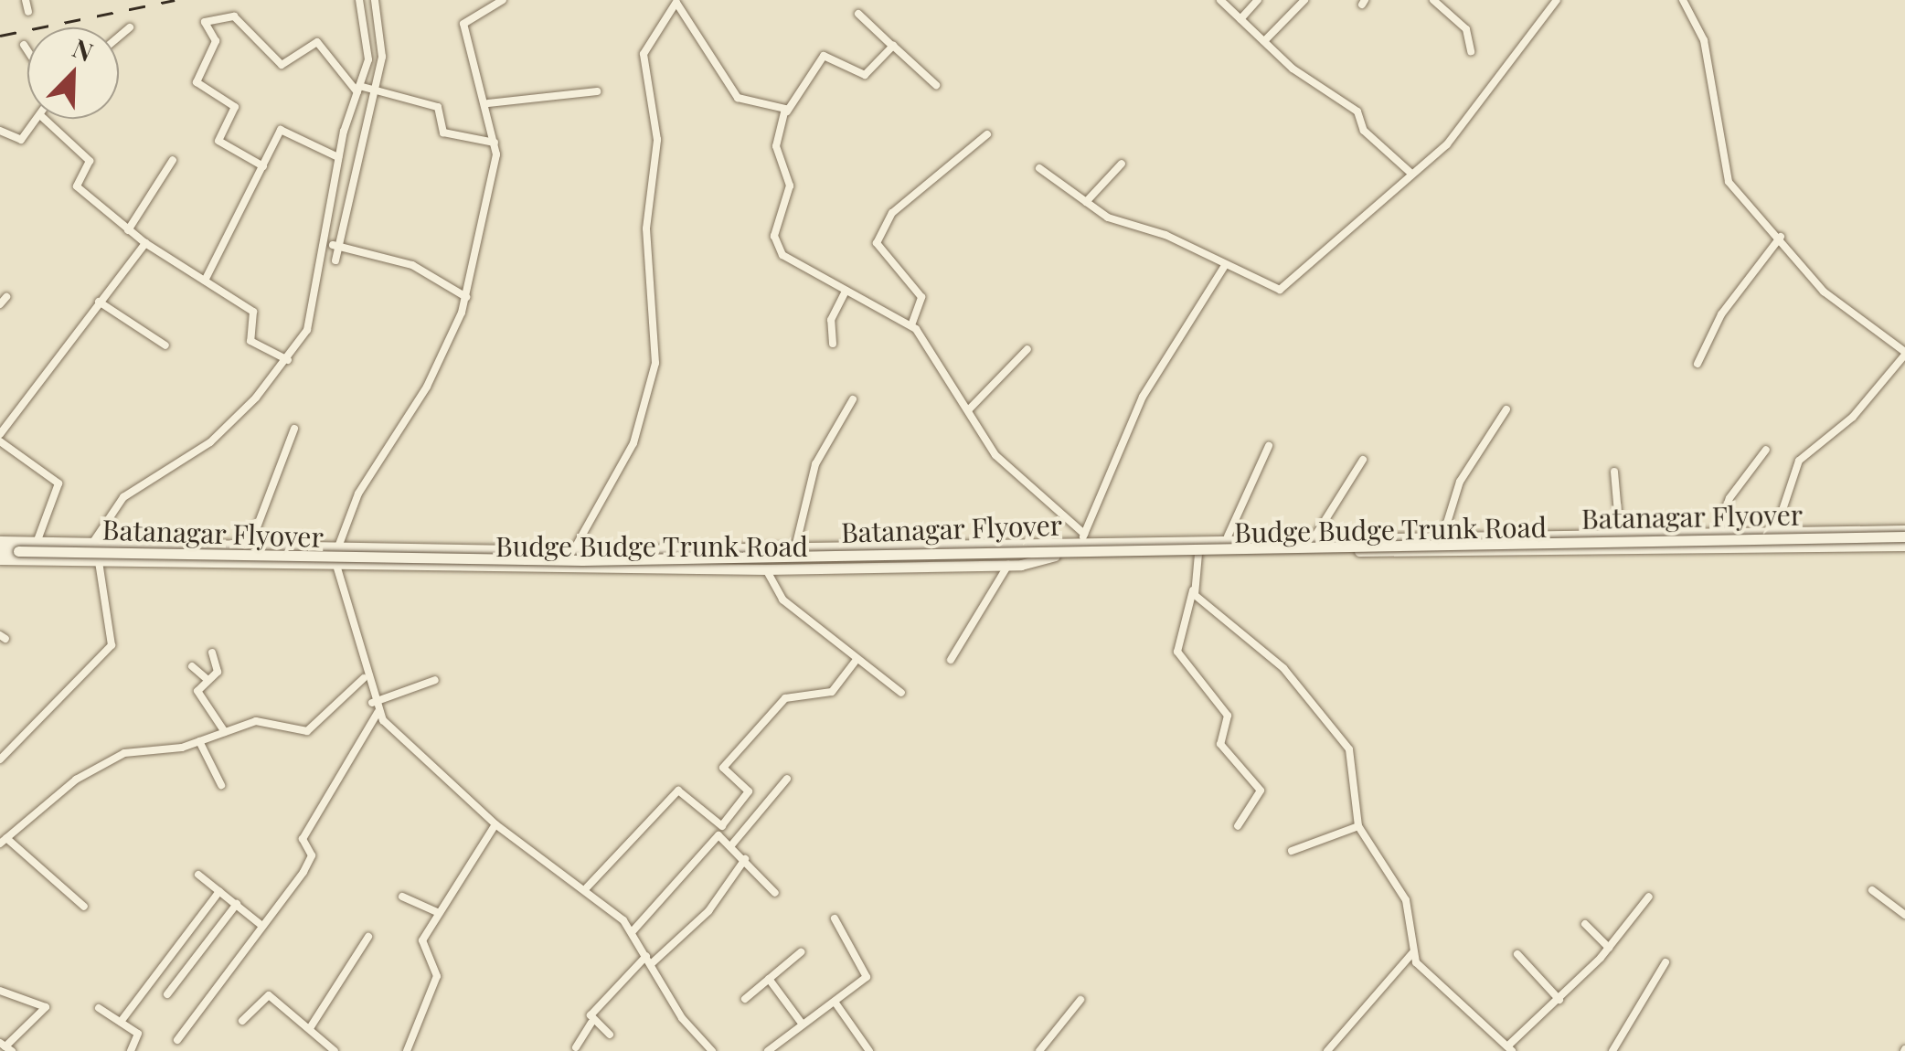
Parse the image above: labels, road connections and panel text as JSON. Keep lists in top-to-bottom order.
{
  "streets": {
    "street": ["Batanagar Flyover", "Budge Budge Trunk Road"]
  },
  "crossings": [
    ["Batanagar Flyover", "Budge Budge Trunk Road"]
  ],
  "north": "top right"
}
